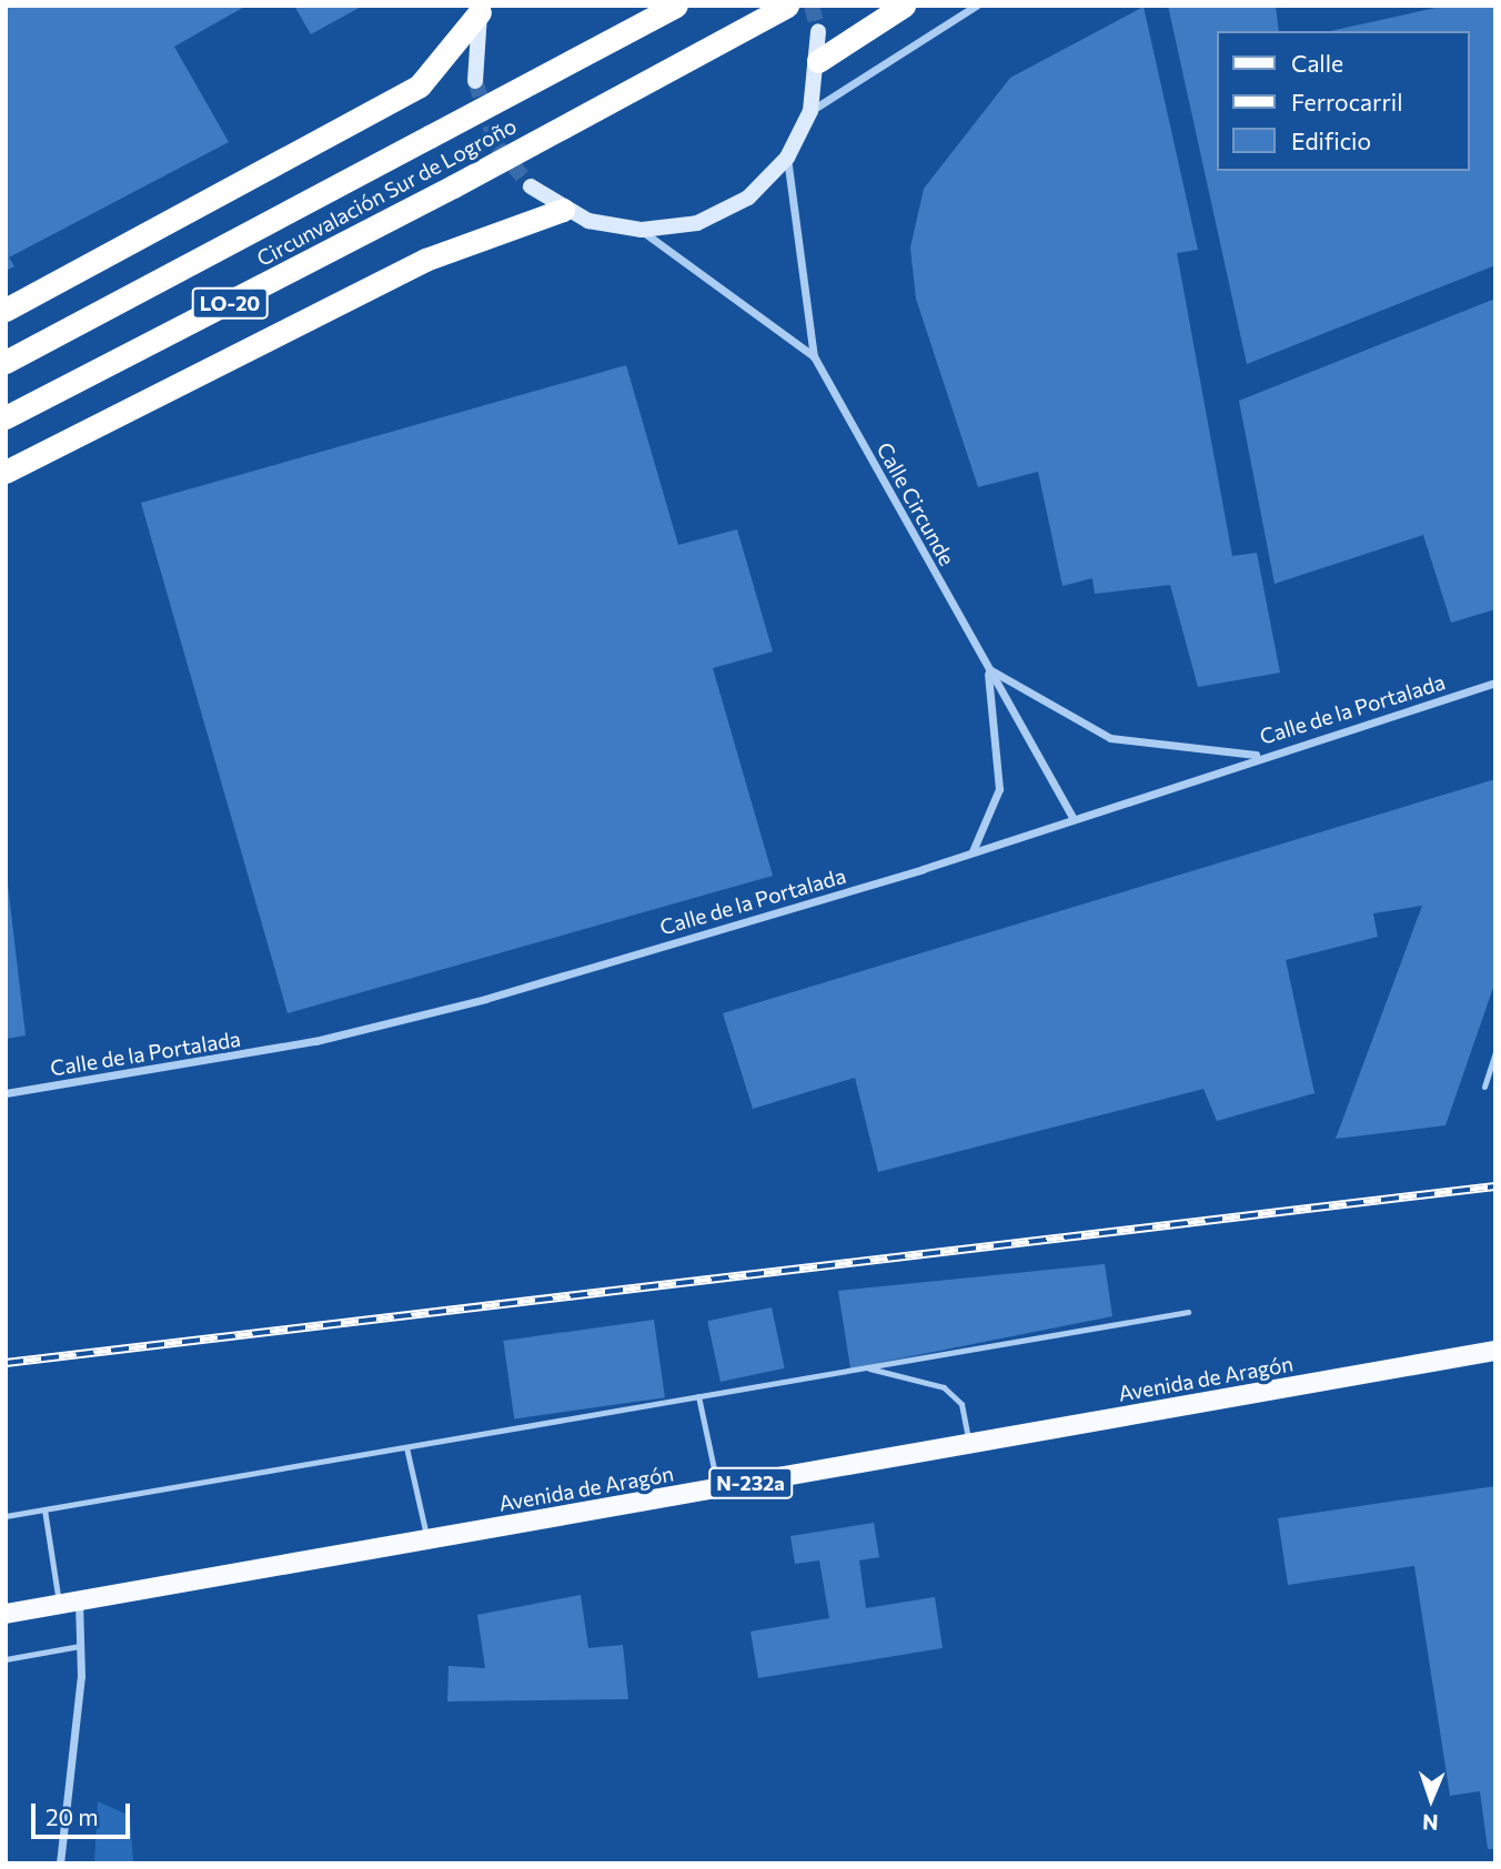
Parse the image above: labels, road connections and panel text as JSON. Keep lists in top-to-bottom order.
{
  "streets": {
    "highway": ["Circunvalación Sur de Logroño", "LO-20"],
    "main road": ["Avenida de Aragón", "N-232a"],
    "street": ["Calle Circunde", "Calle de la Portalada"]
  },
  "crossings": [
    ["Calle Circunde", "Calle de la Portalada"]
  ],
  "legend": ["Calle", "Ferrocarril", "Edificio"],
  "scale_bar": "20 m",
  "north": "bottom"
}
